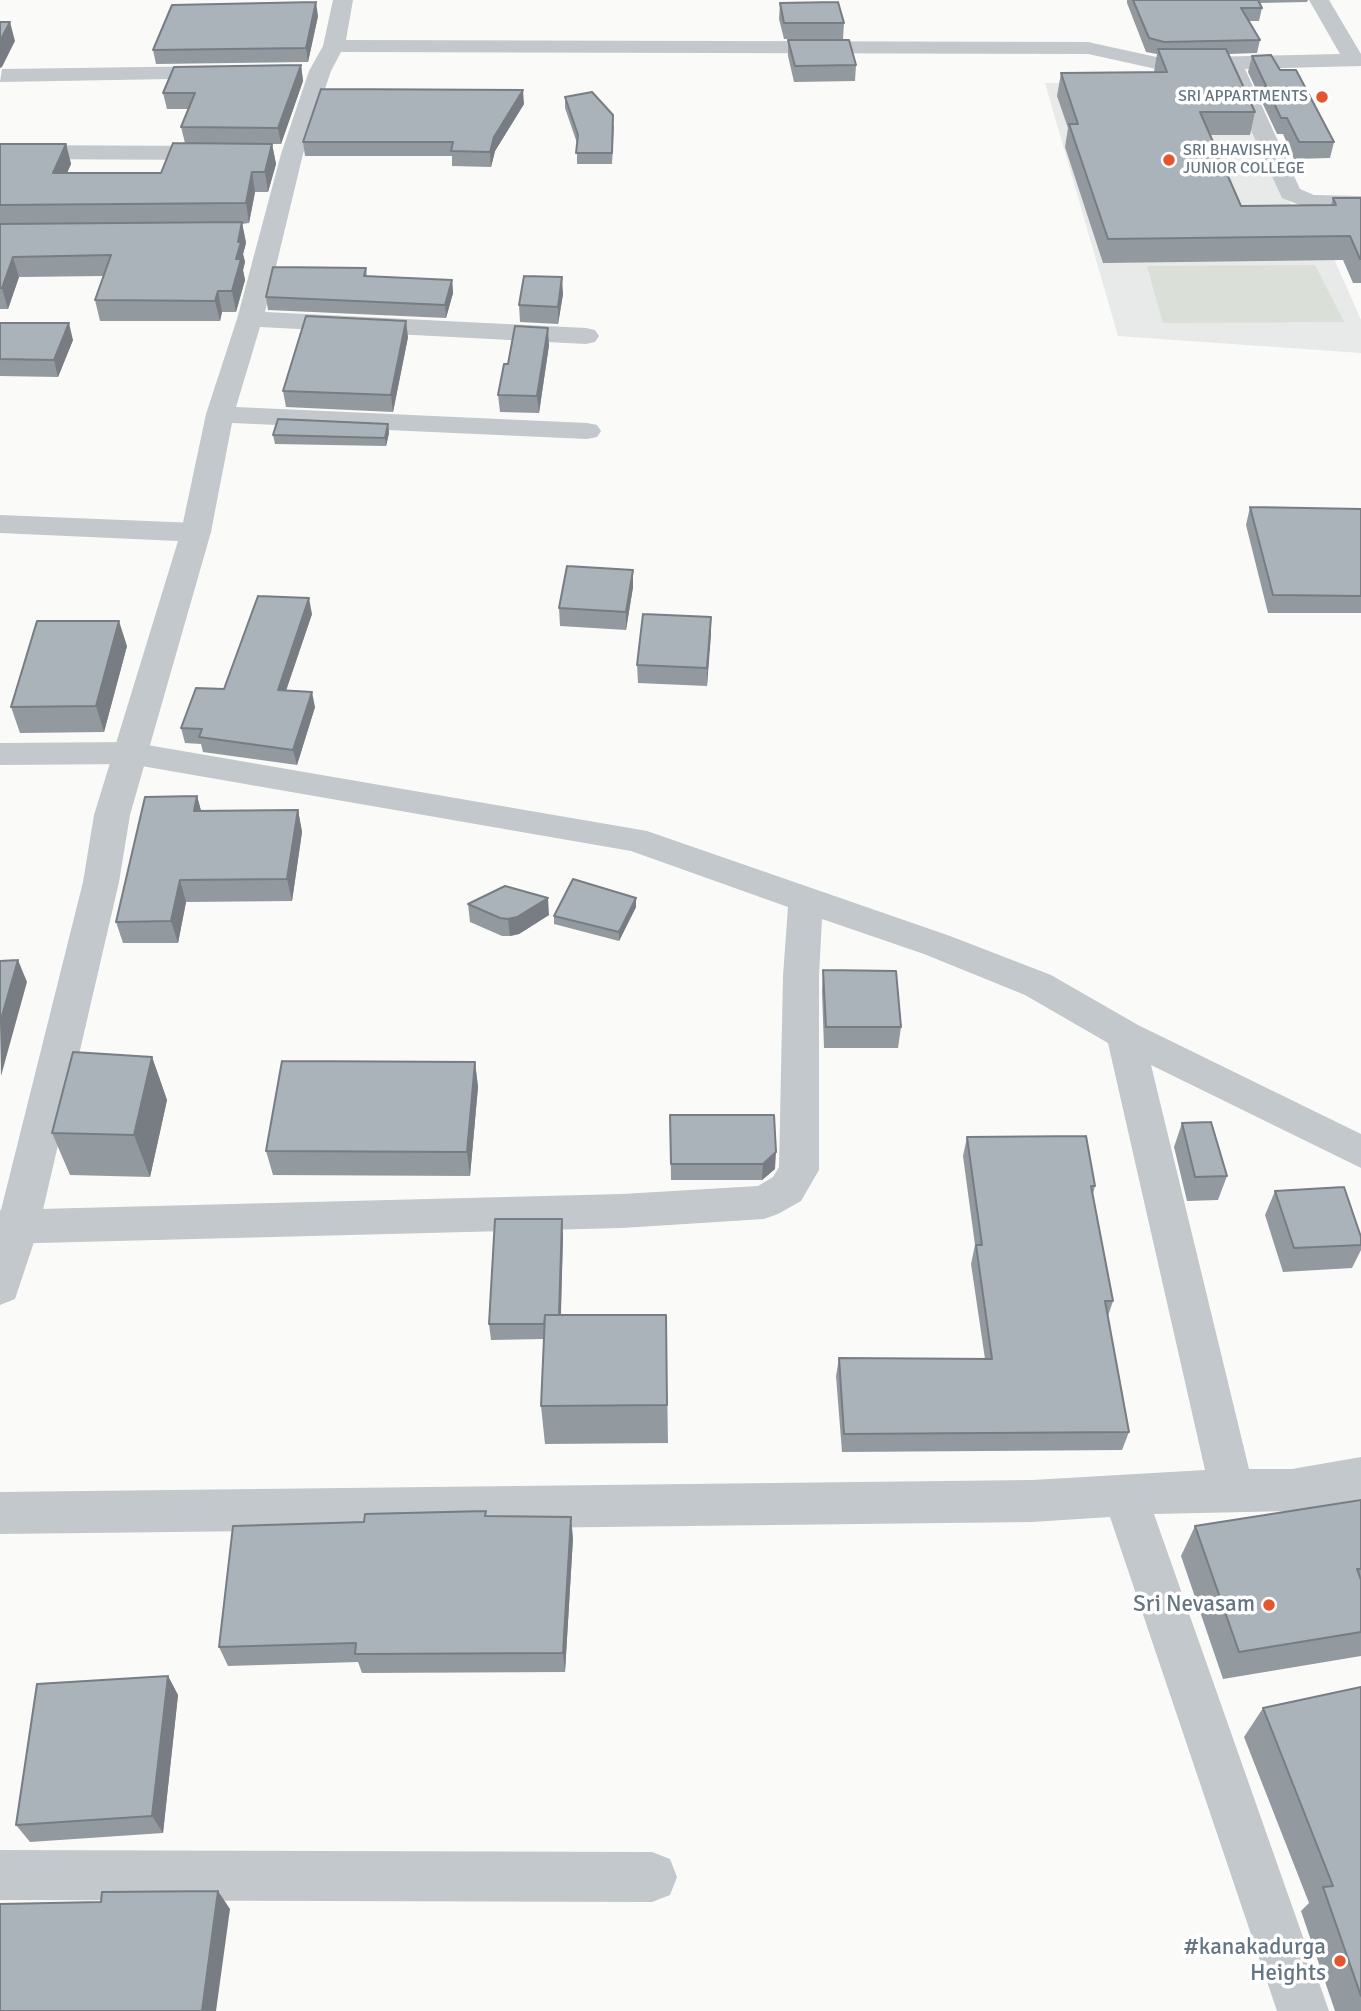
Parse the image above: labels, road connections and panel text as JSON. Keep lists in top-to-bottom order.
{
  "places": [
    "SRI APPARTMENTS",
    "SRI BHAVISHYA JUNIOR COLLEGE",
    "Sri Nevasam",
    "#kanakadurga Heights"
  ]
}
